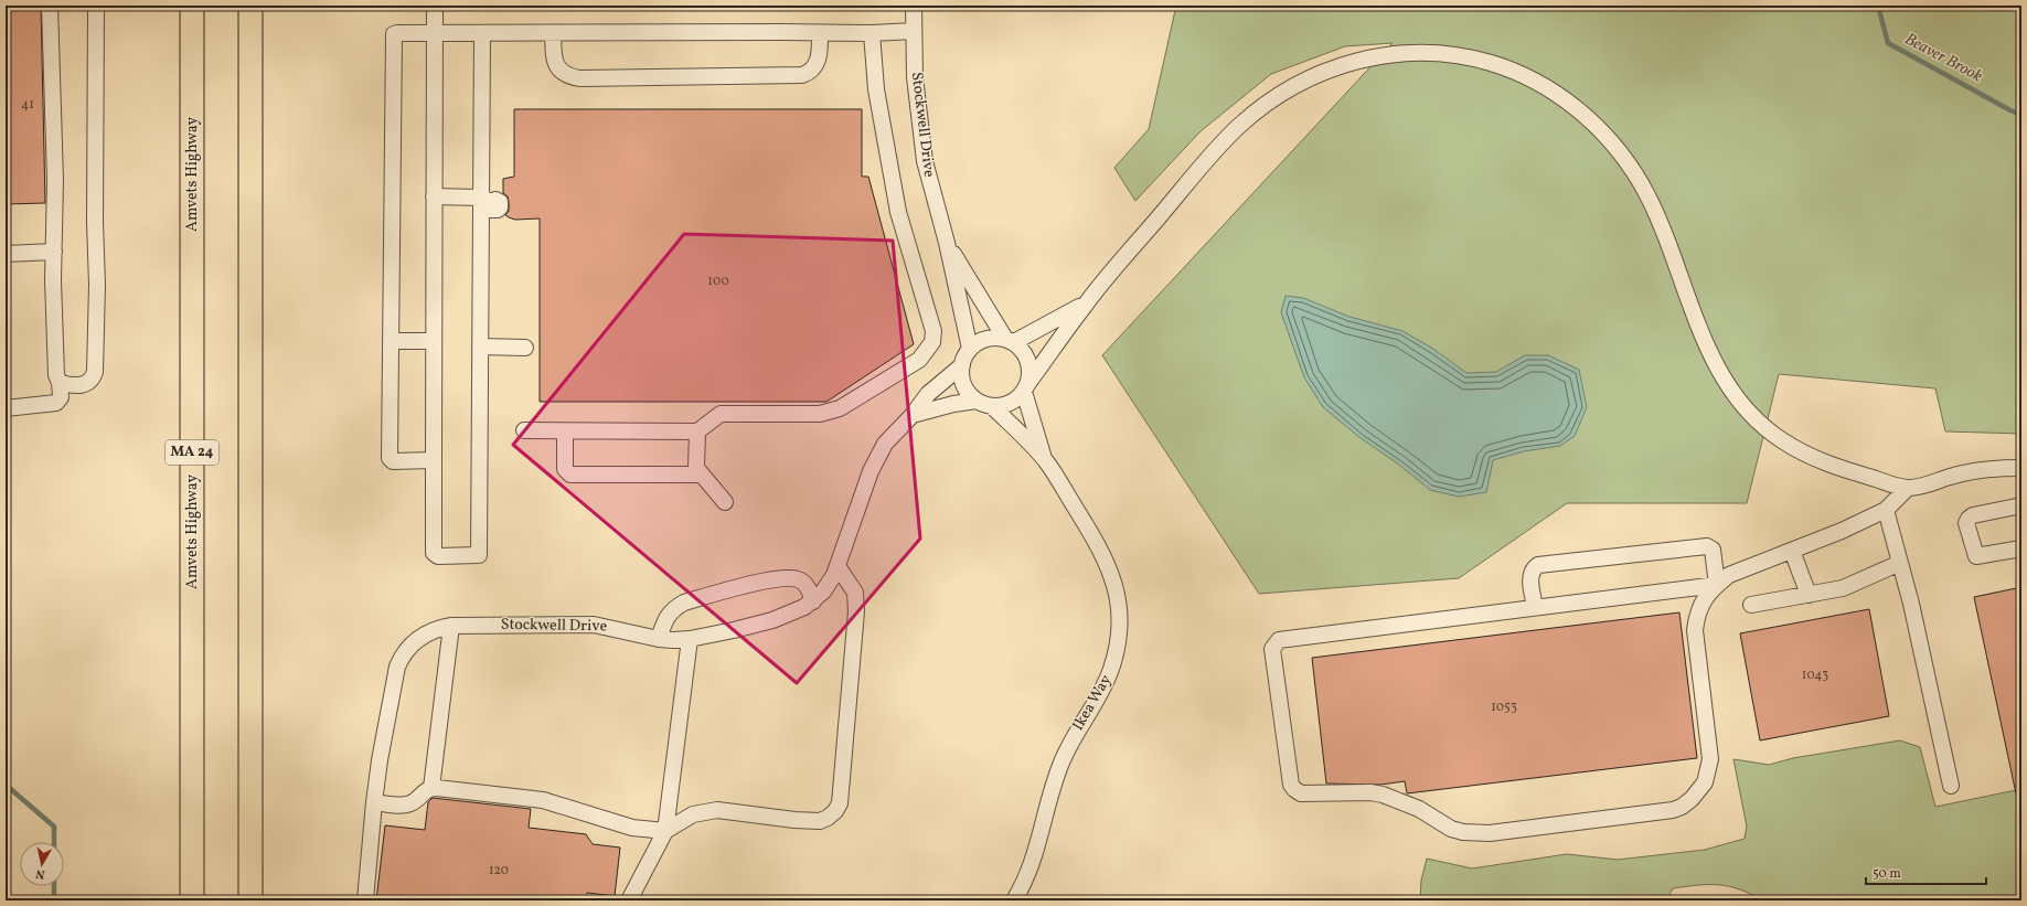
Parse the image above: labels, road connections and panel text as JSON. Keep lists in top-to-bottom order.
{
  "streets": {
    "highway": ["Amvets Highway", "MA 24"],
    "street": ["Stockwell Drive", "Ikea Way"]
  },
  "crossings": [
    ["Stockwell Drive", "Ikea Way"]
  ],
  "water": ["Beaver Brook"],
  "house_numbers": [
    "41",
    "100",
    "1043",
    "1053",
    "120"
  ],
  "scale_bar": "50 m",
  "north": "bottom"
}
